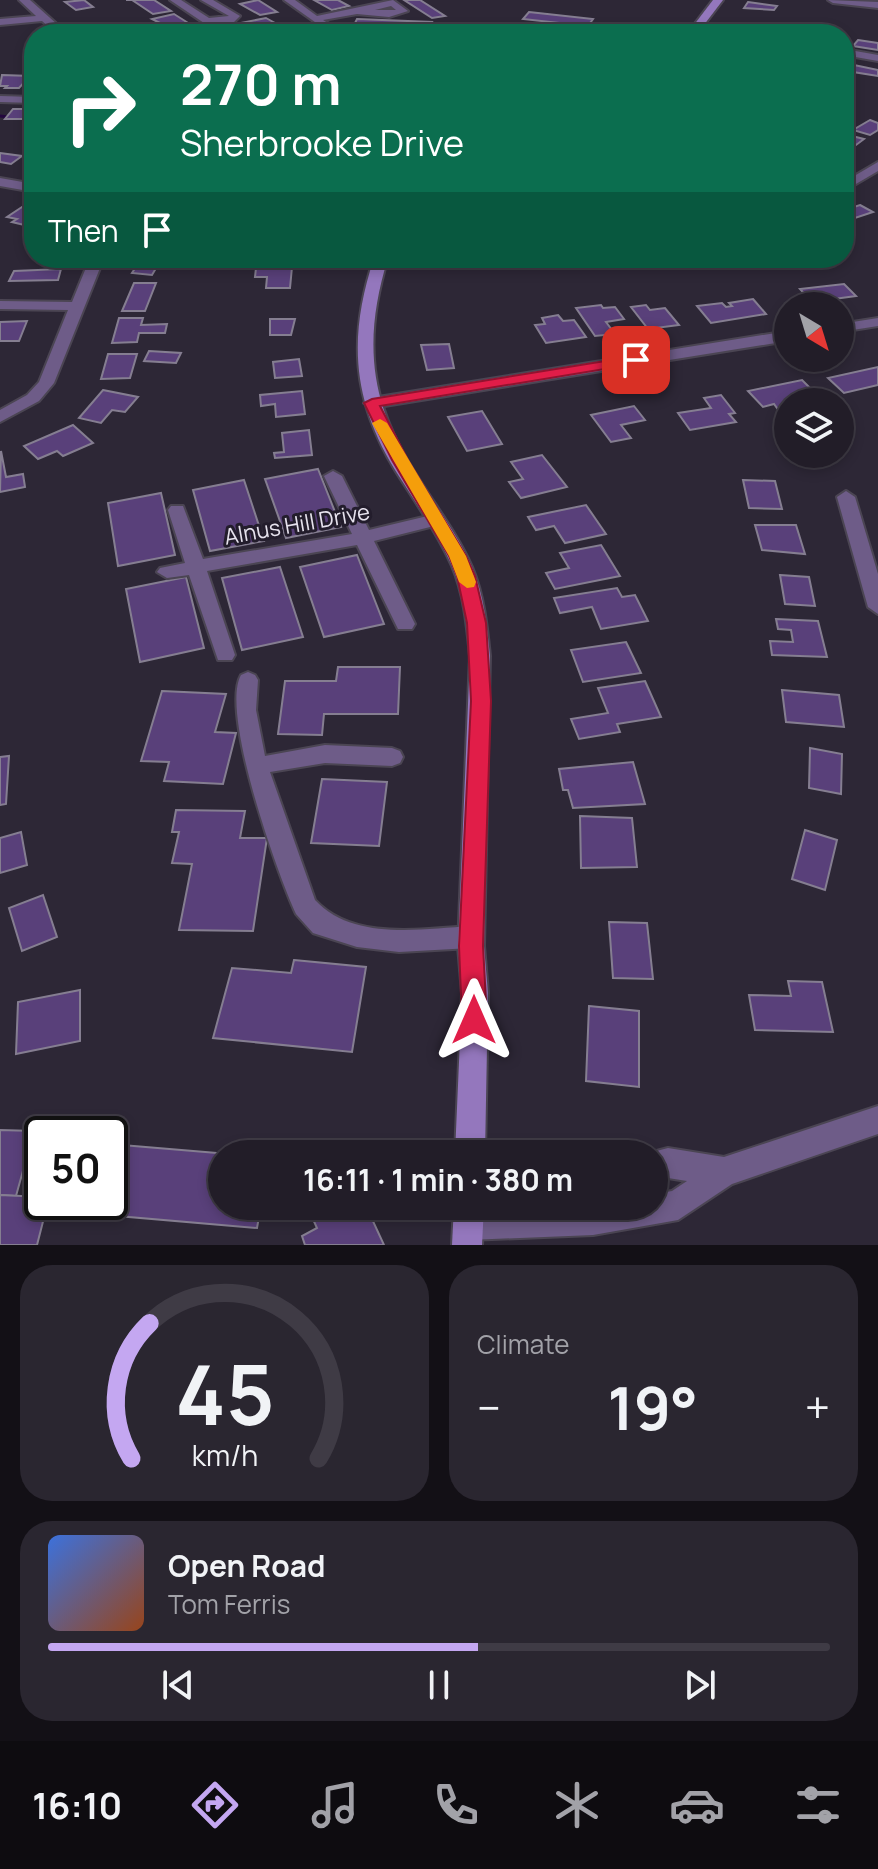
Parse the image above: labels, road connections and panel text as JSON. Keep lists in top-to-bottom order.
{
  "streets": {
    "street": ["Alnus Hill Drive"]
  },
  "north": "bottom right",
  "page": {
    "turn": ["270 m", "Sherbrooke Drive"],
    "then": "Then",
    "limit": "50",
    "trip": "16:11 · 1 min · 380 m",
    "tile": "Climate",
    "heat": ["−", "19°", "+"],
    "song": ["Open Road", "Tom Ferris"],
    "tabs": "16:10",
    "gauge": ["45", "km/h"]
  }
}
